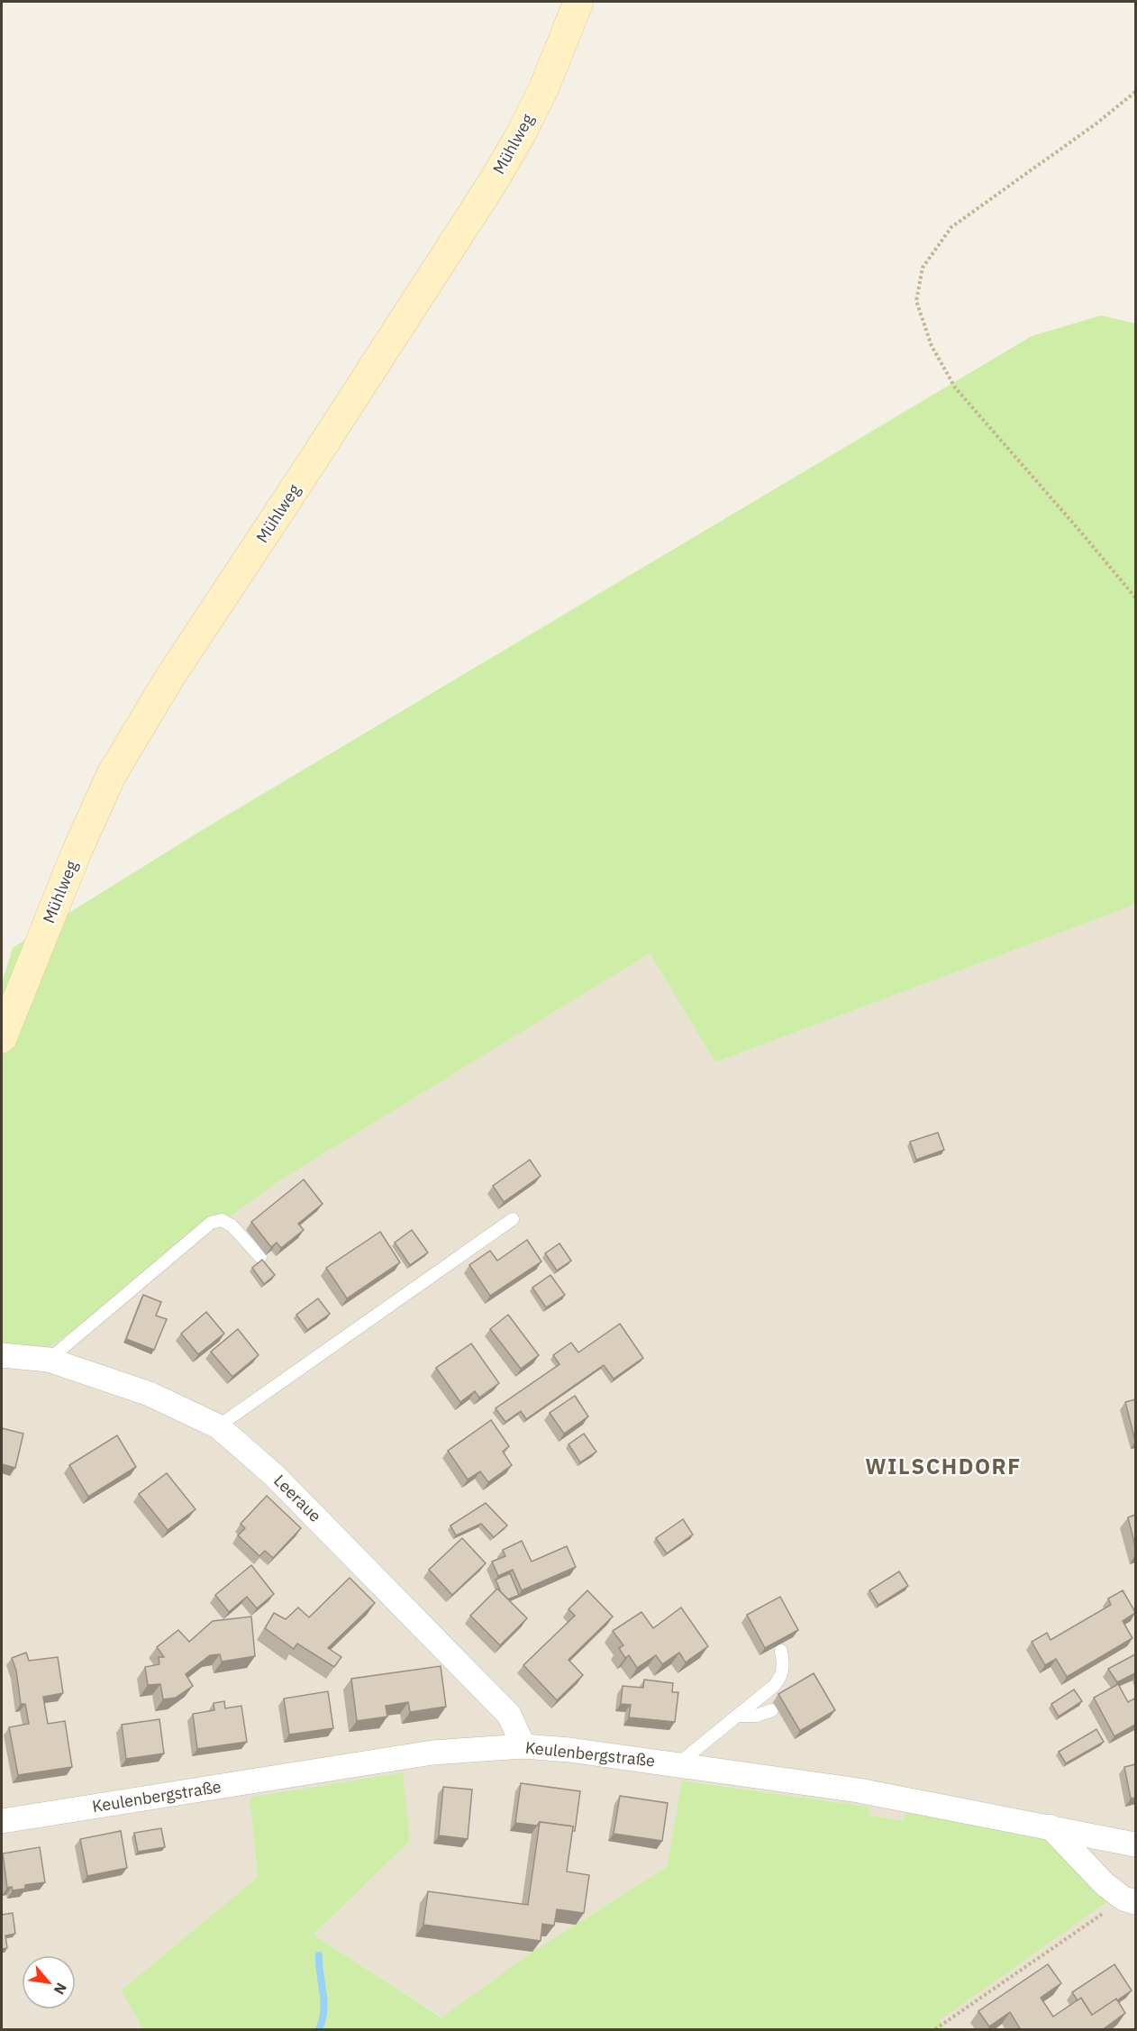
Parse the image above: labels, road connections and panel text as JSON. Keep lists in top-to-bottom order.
{
  "streets": {
    "street": ["Mühlweg", "Leeraue", "Keulenbergstraße"]
  },
  "crossings": [
    ["Leeraue", "Keulenbergstraße"]
  ],
  "districts": ["WILSCHDORF"],
  "north": "bottom right"
}
